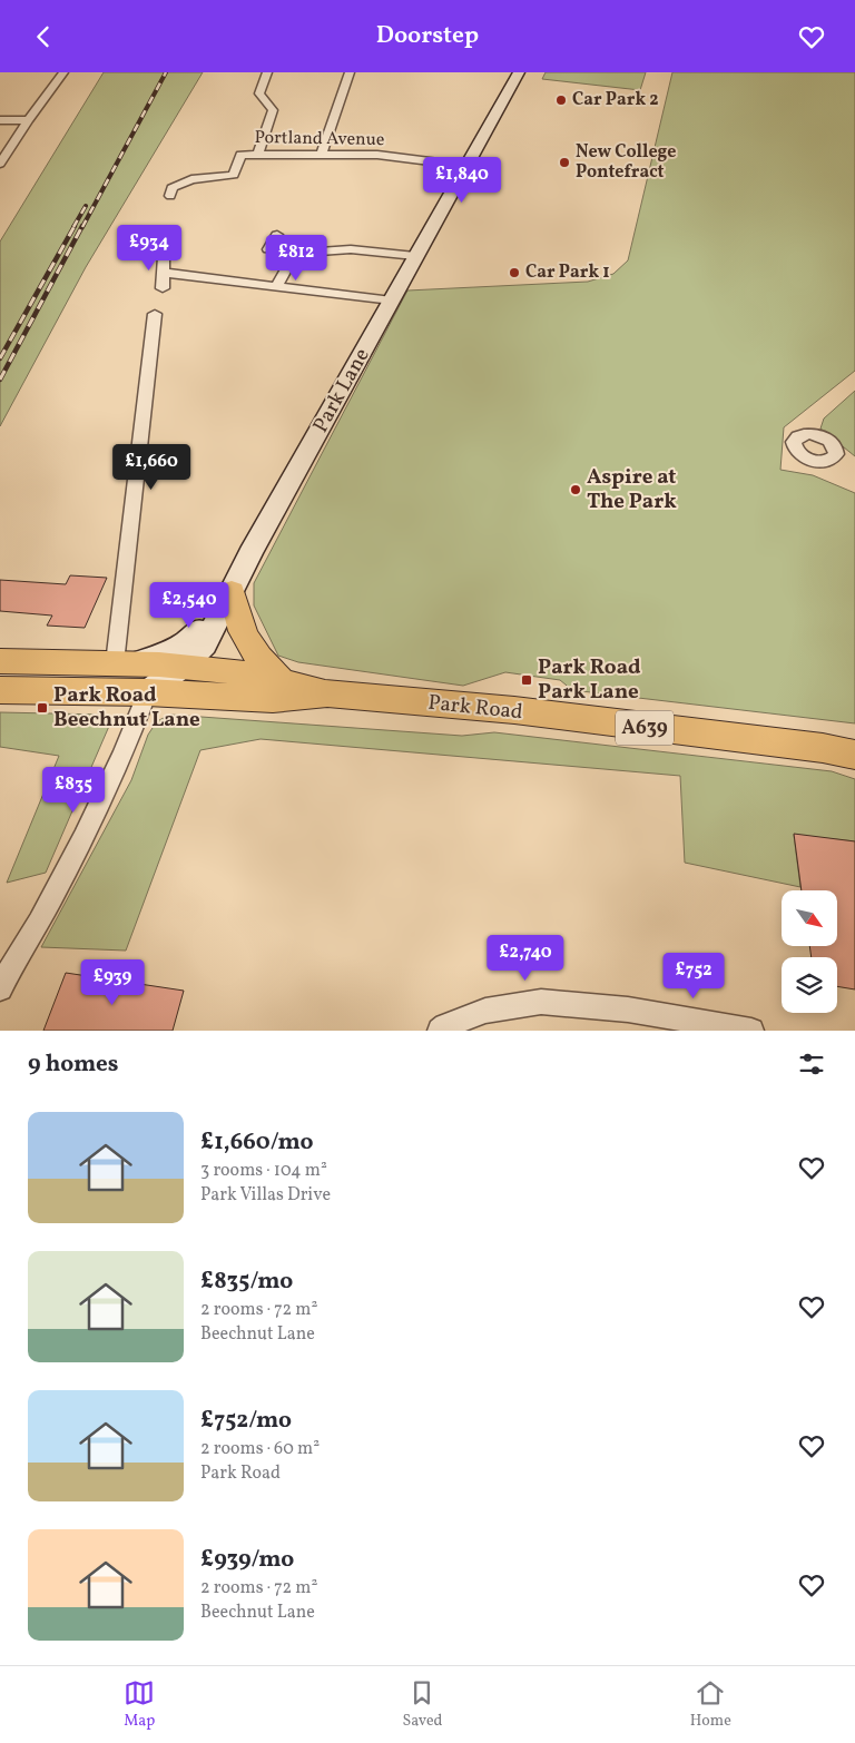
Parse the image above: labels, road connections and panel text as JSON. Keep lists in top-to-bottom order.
{
  "streets": {
    "main road": ["Park Lane", "Park Road", "A639"],
    "street": ["Portland Avenue"]
  },
  "crossings": [
    ["Portland Avenue", "Park Lane"],
    ["Park Lane", "Park Road"]
  ],
  "places": {
    "other": [
      "Car Park 2",
      "New College Pontefract",
      "Car Park 1",
      "Aspire at The Park"
    ],
    "transit": ["Park Road Park Lane", "Park Road Beechnut Lane"]
  },
  "north": "bottom right",
  "page": {
    "header": "Doorstep",
    "price": [
      "£1,840",
      "£934",
      "£812",
      "£1,660",
      "£2,540",
      "£835",
      "£2,740",
      "£752",
      "£939"
    ],
    "heading": "9 homes",
    "list": [
      {
        "name": "£1,660/mo",
        "note": "3 rooms · 104 m² · Park Villas Drive"
      },
      {
        "name": "£835/mo",
        "note": "2 rooms · 72 m² · Beechnut Lane"
      },
      {
        "name": "£752/mo",
        "note": "2 rooms · 60 m² · Park Road"
      },
      {
        "name": "£939/mo",
        "note": "2 rooms · 72 m² · Beechnut Lane"
      }
    ],
    "tabs": ["Map", "Saved", "Home"]
  }
}
